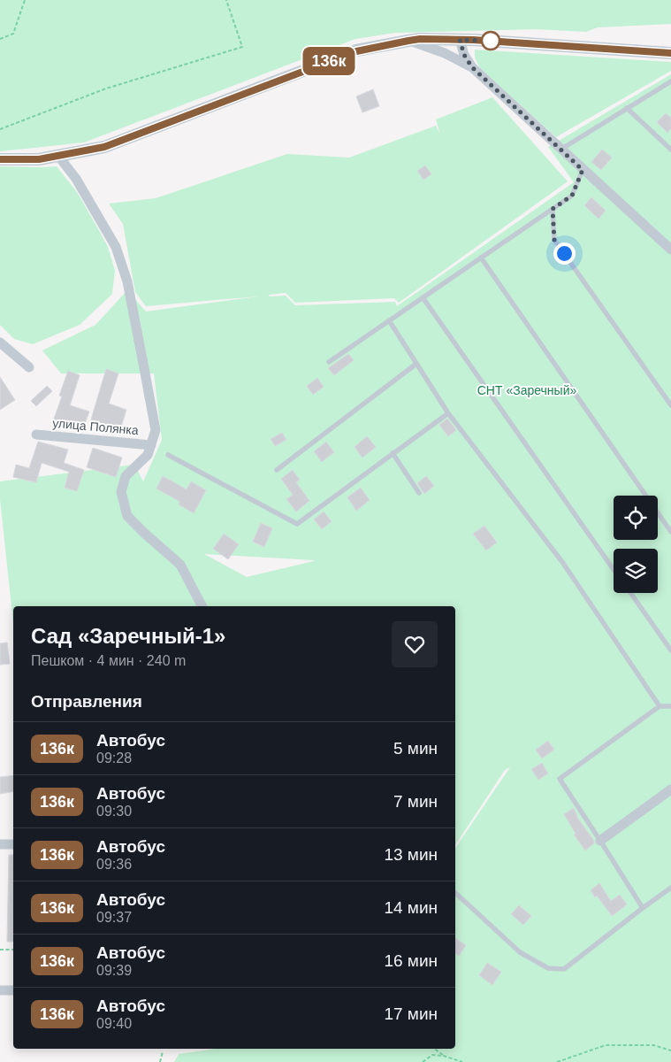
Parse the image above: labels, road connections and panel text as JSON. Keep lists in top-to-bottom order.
{
  "streets": {
    "street": ["улица Полянка"]
  },
  "parks": ["СНТ «Заречный»"],
  "lines": ["bus line 136к"],
  "page": {
    "on_map": "136к",
    "heading": [
      ["Сад «Заречный-1»", "Пешком · 4 мин · 240 m"],
      "Отправления"
    ],
    "list": [
      {
        "mark": "136к",
        "name": "Автобус",
        "note": "09:28",
        "value": "5 мин"
      },
      {
        "mark": "136к",
        "name": "Автобус",
        "note": "09:30",
        "value": "7 мин"
      },
      {
        "mark": "136к",
        "name": "Автобус",
        "note": "09:36",
        "value": "13 мин"
      },
      {
        "mark": "136к",
        "name": "Автобус",
        "note": "09:37",
        "value": "14 мин"
      },
      {
        "mark": "136к",
        "name": "Автобус",
        "note": "09:39",
        "value": "16 мин"
      },
      {
        "mark": "136к",
        "name": "Автобус",
        "note": "09:40",
        "value": "17 мин"
      }
    ]
  }
}
